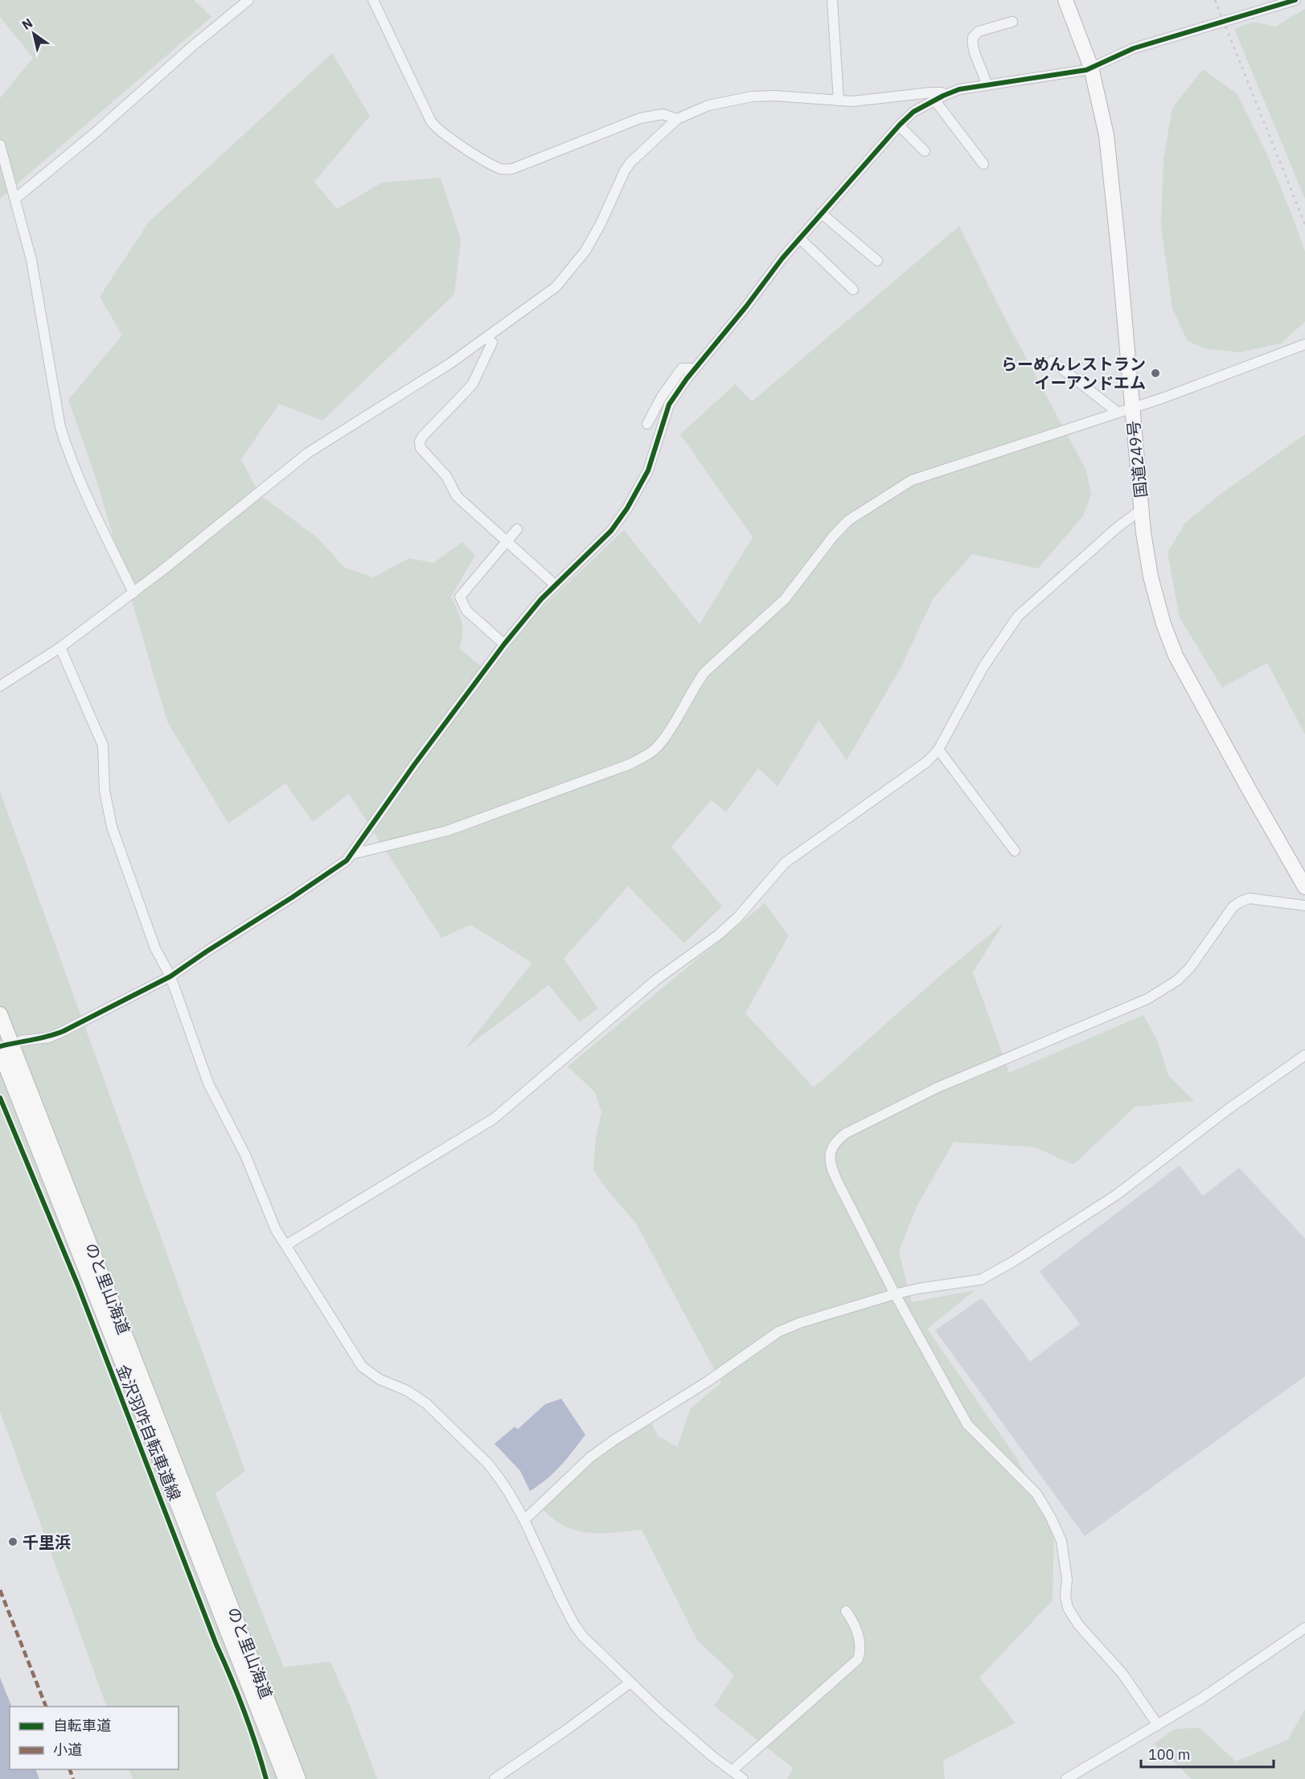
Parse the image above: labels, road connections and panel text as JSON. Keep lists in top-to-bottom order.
{
  "streets": {
    "highway": ["国道249号", "のと里山海道"],
    "cycle path": ["金沢羽咋自転車道線"]
  },
  "places": ["らーめんレストラン イーアンドエム", "千里浜"],
  "legend": ["自転車道", "小道"],
  "scale_bar": "100 m",
  "north": "top left"
}
